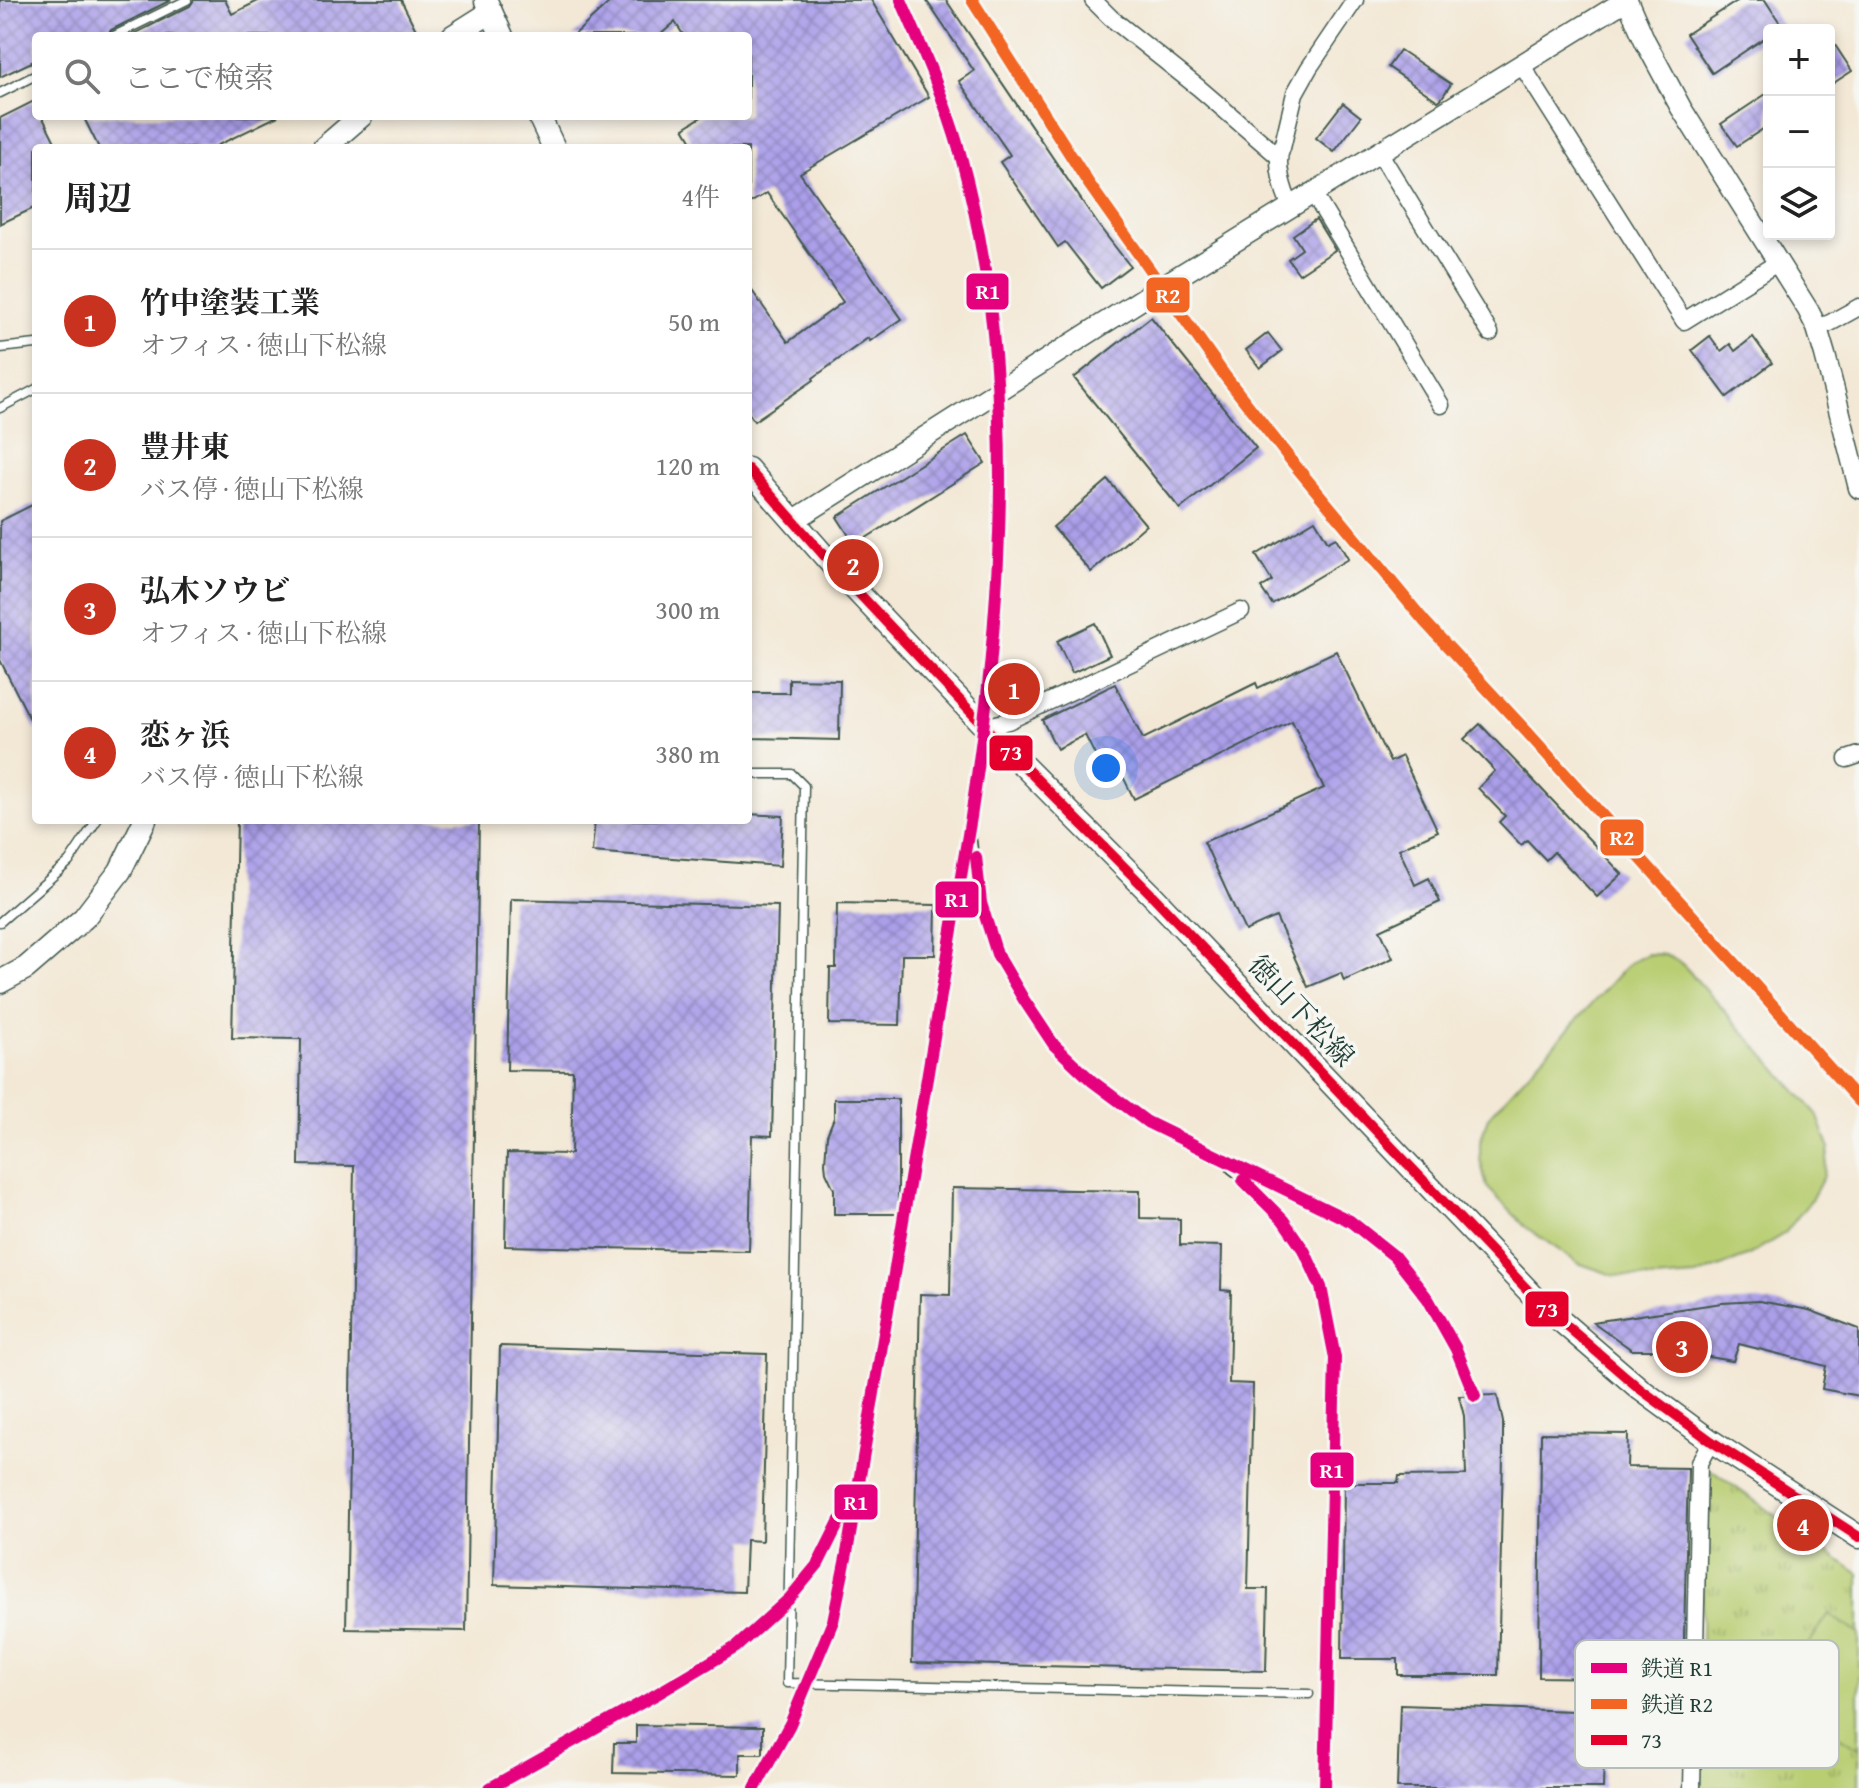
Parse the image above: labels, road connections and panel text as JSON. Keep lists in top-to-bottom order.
{
  "streets": {
    "main road": ["徳山下松線"]
  },
  "lines": ["rail line R1", "rail line R2", "transit line 73"],
  "legend": ["鉄道 R1", "鉄道 R2", "73"],
  "page": {
    "map_buttons": ["+", "−"],
    "search": "ここで検索",
    "heading": ["周辺", "4件"],
    "list": [
      {
        "mark": "1",
        "name": "竹中塗装工業",
        "note": "オフィス · 徳山下松線",
        "value": "50 m"
      },
      {
        "mark": "2",
        "name": "豊井東",
        "note": "バス停 · 徳山下松線",
        "value": "120 m"
      },
      {
        "mark": "3",
        "name": "弘木ソウビ",
        "note": "オフィス · 徳山下松線",
        "value": "300 m"
      },
      {
        "mark": "4",
        "name": "恋ヶ浜",
        "note": "バス停 · 徳山下松線",
        "value": "380 m"
      }
    ],
    "pins": [
      "2",
      "1",
      "3",
      "4"
    ]
  }
}
